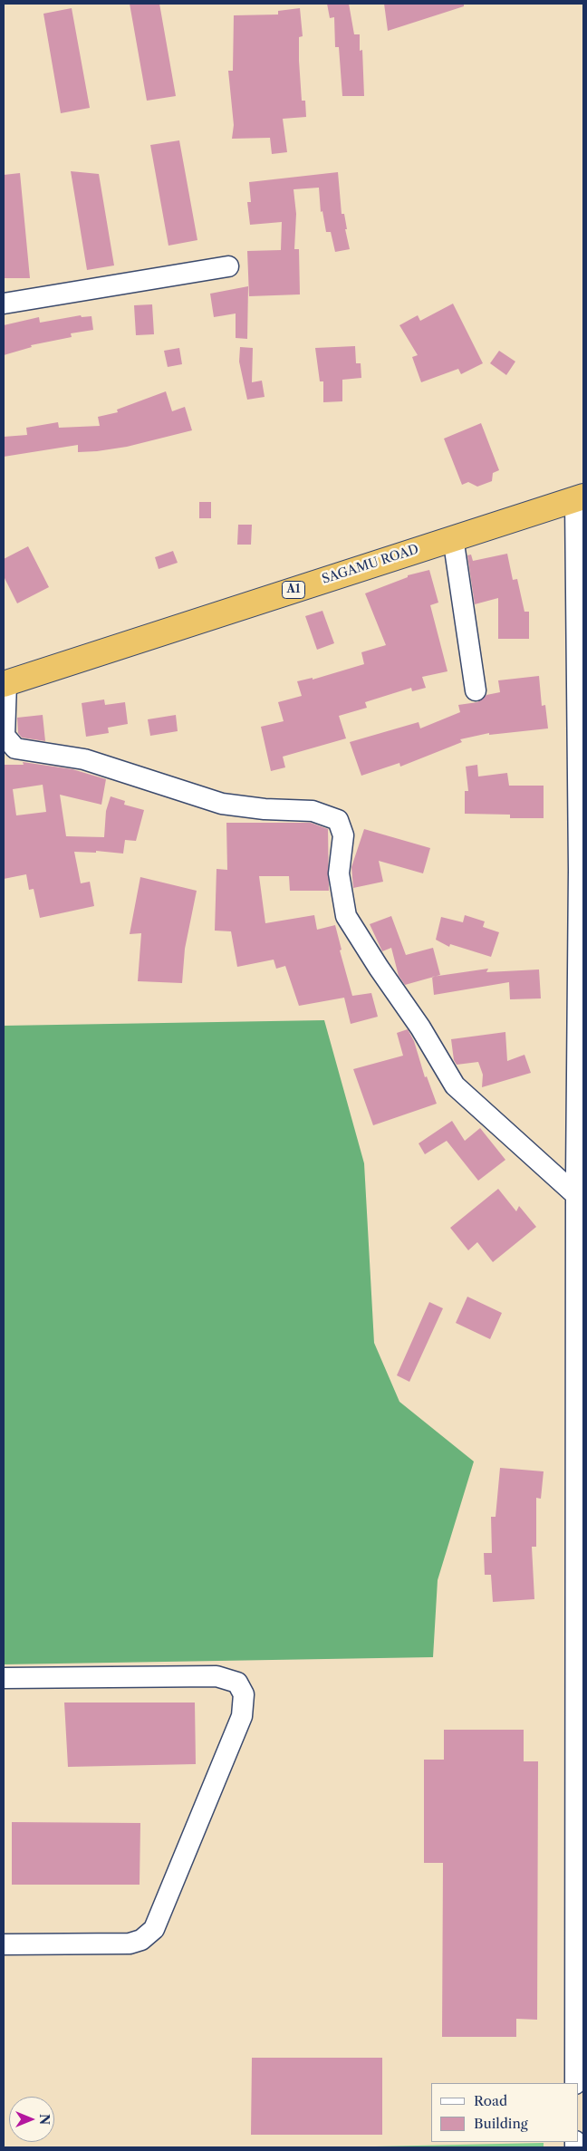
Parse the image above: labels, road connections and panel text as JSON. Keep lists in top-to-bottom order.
{
  "streets": {
    "highway": ["SAGAMU ROAD", "A1"]
  },
  "legend": ["Road", "Building"],
  "north": "right"
}
